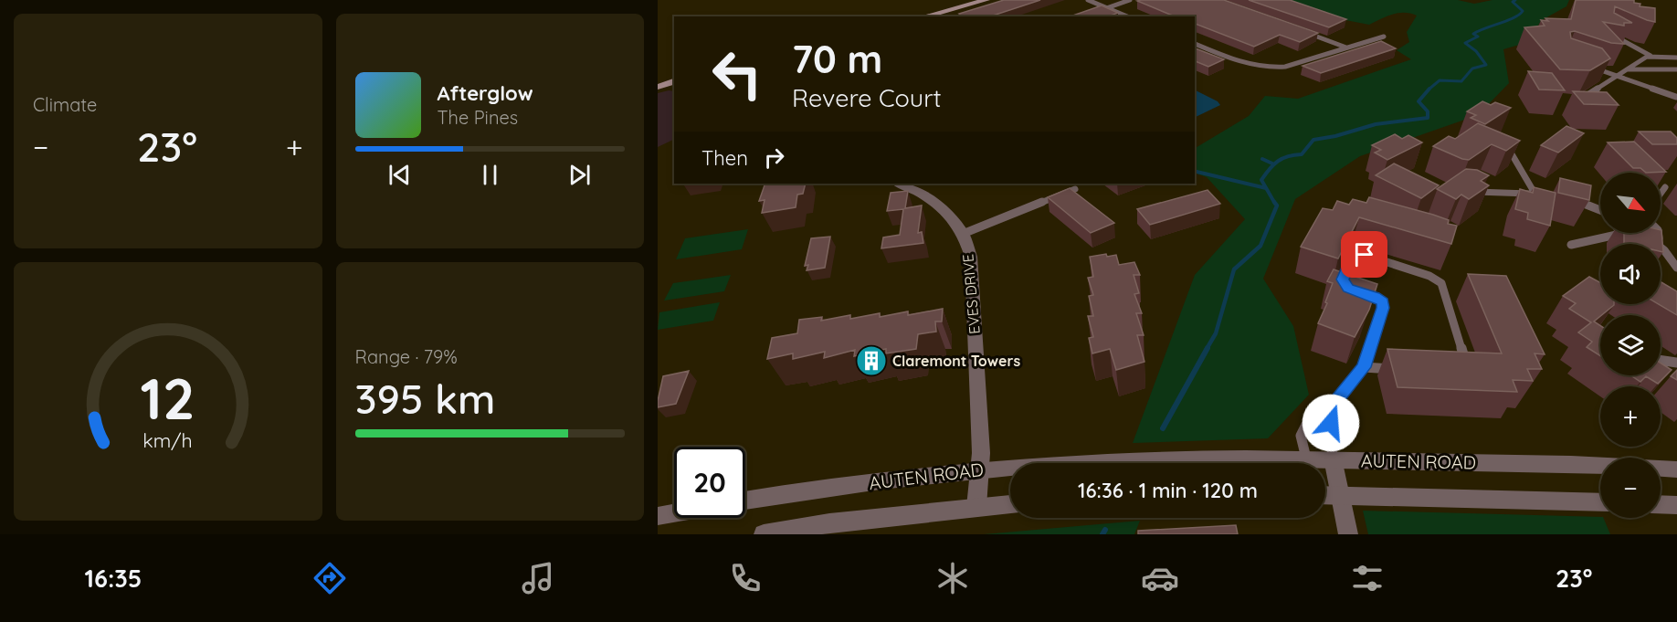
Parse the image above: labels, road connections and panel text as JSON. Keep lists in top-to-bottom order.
{
  "streets": {
    "street": ["EVES DRIVE", "AUTEN ROAD"]
  },
  "crossings": [
    ["EVES DRIVE", "AUTEN ROAD"]
  ],
  "places": {
    "building": ["Claremont Towers"]
  },
  "north": "bottom right",
  "page": {
    "tile": [
      "Climate",
      ["Range · 79%", "395 km"]
    ],
    "turn": ["70 m", "Revere Court"],
    "song": ["Afterglow", "The Pines"],
    "heat": ["−", "23°", "+"],
    "then": "Then",
    "map_buttons": ["+", "−"],
    "limit": "20",
    "trip": "16:36 · 1 min · 120 m",
    "tabs": ["16:35", "23°"],
    "gauge": ["12", "km/h"]
  }
}
